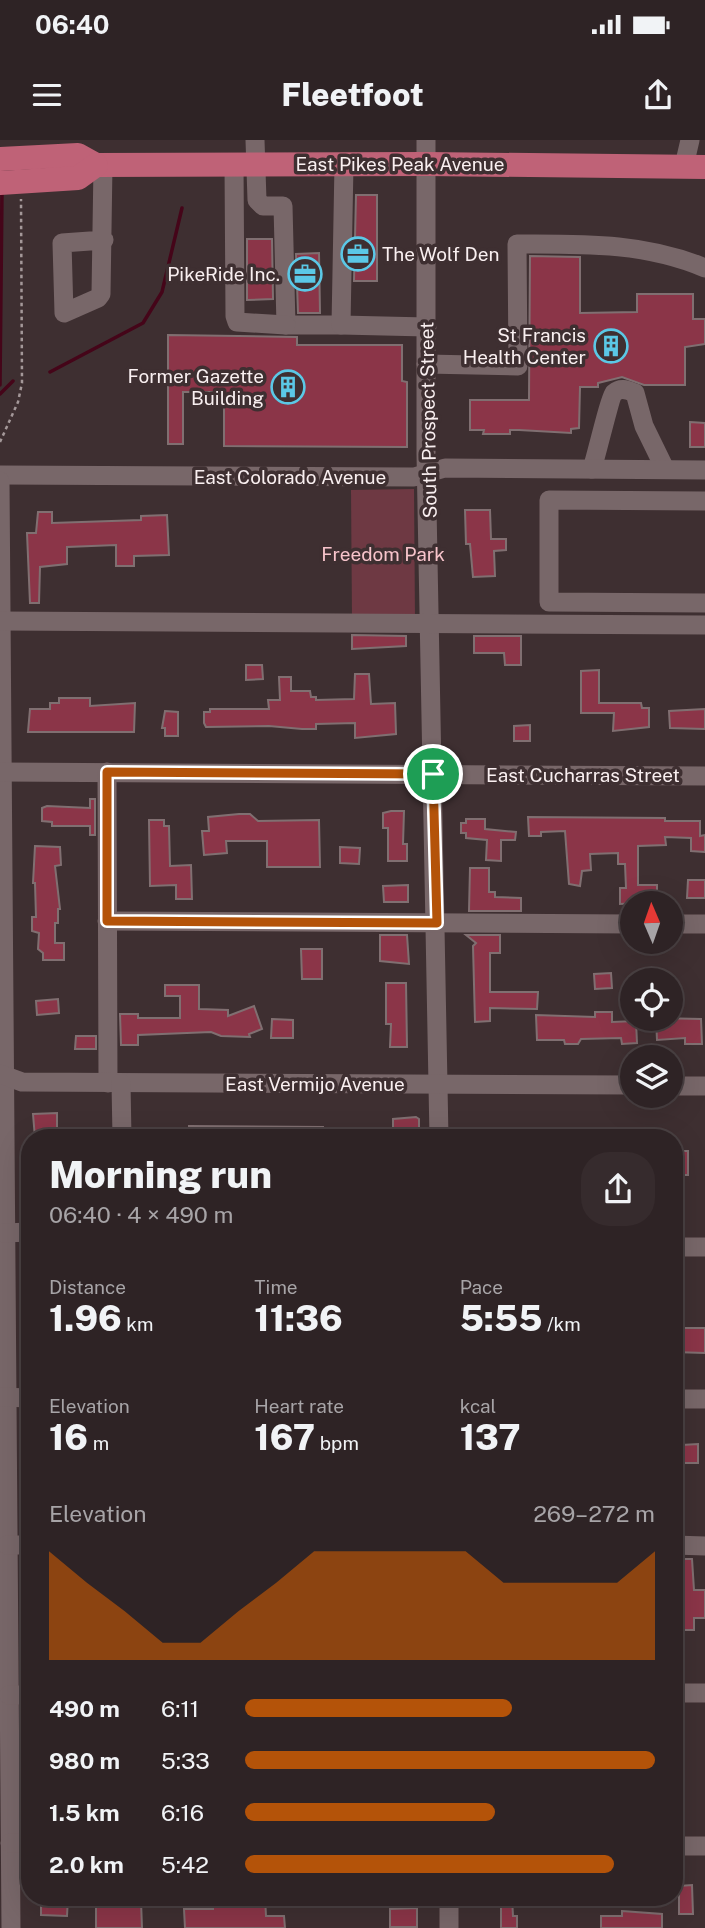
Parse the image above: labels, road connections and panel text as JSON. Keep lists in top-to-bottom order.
{
  "streets": {
    "main road": ["East Pikes Peak Avenue"],
    "street": [
      "South Prospect Street",
      "East Colorado Avenue",
      "East Cucharras Street",
      "East Vermijo Avenue"
    ]
  },
  "crossings": [
    ["East Pikes Peak Avenue", "South Prospect Street"],
    ["South Prospect Street", "East Colorado Avenue"],
    ["South Prospect Street", "East Cucharras Street"],
    ["South Prospect Street", "East Vermijo Avenue"]
  ],
  "parks": ["Freedom Park"],
  "places": {
    "office": ["The Wolf Den", "PikeRide Inc."],
    "building": ["St Francis Health Center", "Former Gazette Building"]
  },
  "north": "top",
  "page": {
    "status": "06:40",
    "header": "Fleetfoot",
    "heading": ["Morning run", "06:40 · 4 × 490 m"],
    "stats": [
      ["Distance", "1.96 km"],
      ["Time", "11:36"],
      ["Pace", "5:55 /km"],
      ["Elevation", "16 m"],
      ["Heart rate", "167 bpm"],
      ["kcal", "137"]
    ],
    "chart": ["Elevation", "269–272 m"],
    "list": [
      {
        "name": "490 m",
        "note": "6:11"
      },
      {
        "name": "980 m",
        "note": "5:33"
      },
      {
        "name": "1.5 km",
        "note": "6:16"
      },
      {
        "name": "2.0 km",
        "note": "5:42"
      }
    ]
  }
}
